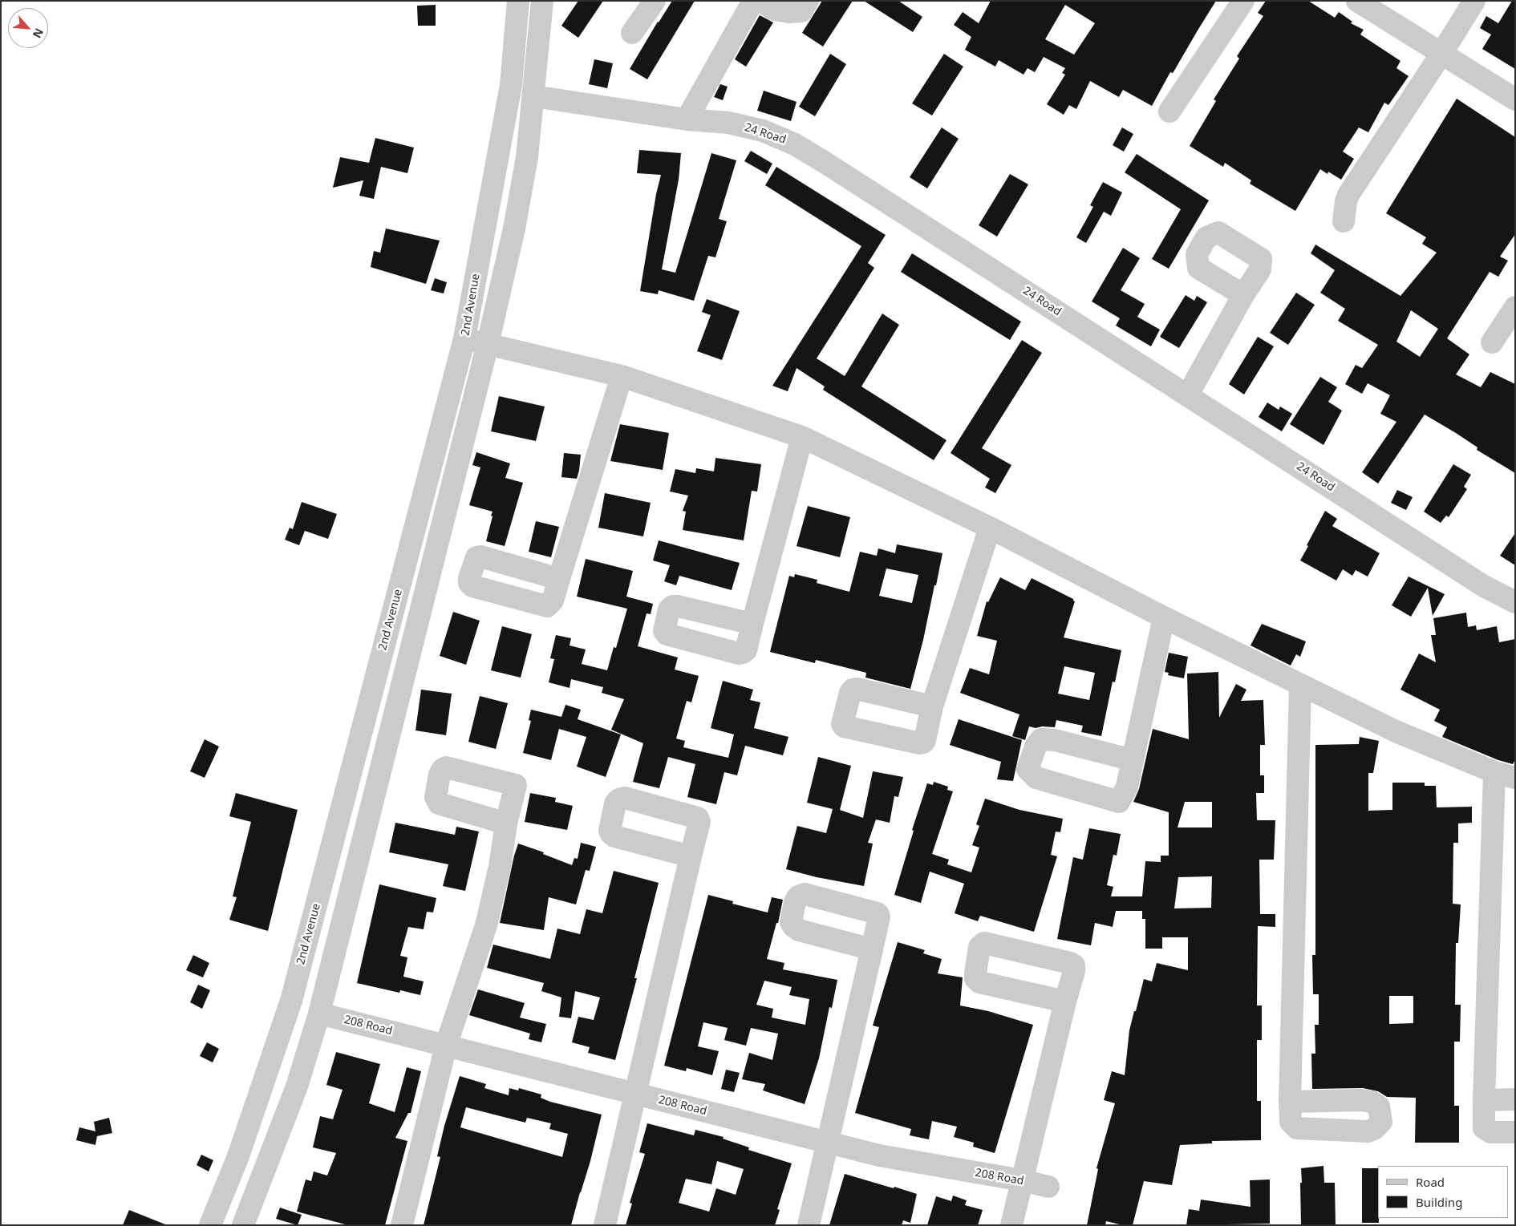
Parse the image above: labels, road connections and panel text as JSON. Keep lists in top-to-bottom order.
{
  "streets": {
    "street": ["24 Road", "2nd Avenue", "208 Road"]
  },
  "legend": ["Road", "Building"],
  "north": "bottom right"
}
